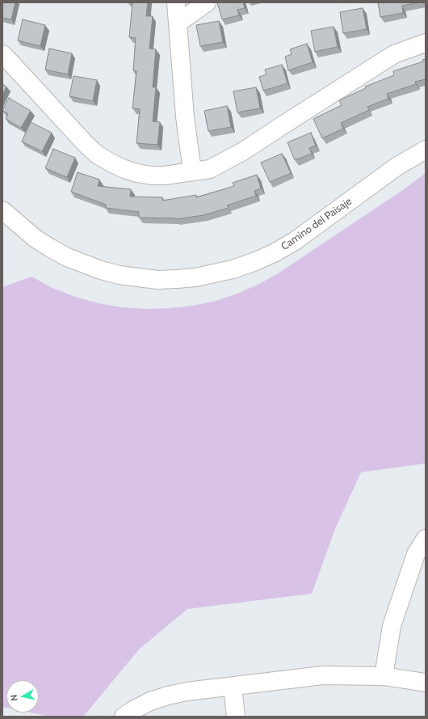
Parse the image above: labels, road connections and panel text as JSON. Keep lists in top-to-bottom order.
{
  "streets": {
    "street": ["Camino del Paisaje"]
  },
  "north": "left"
}
